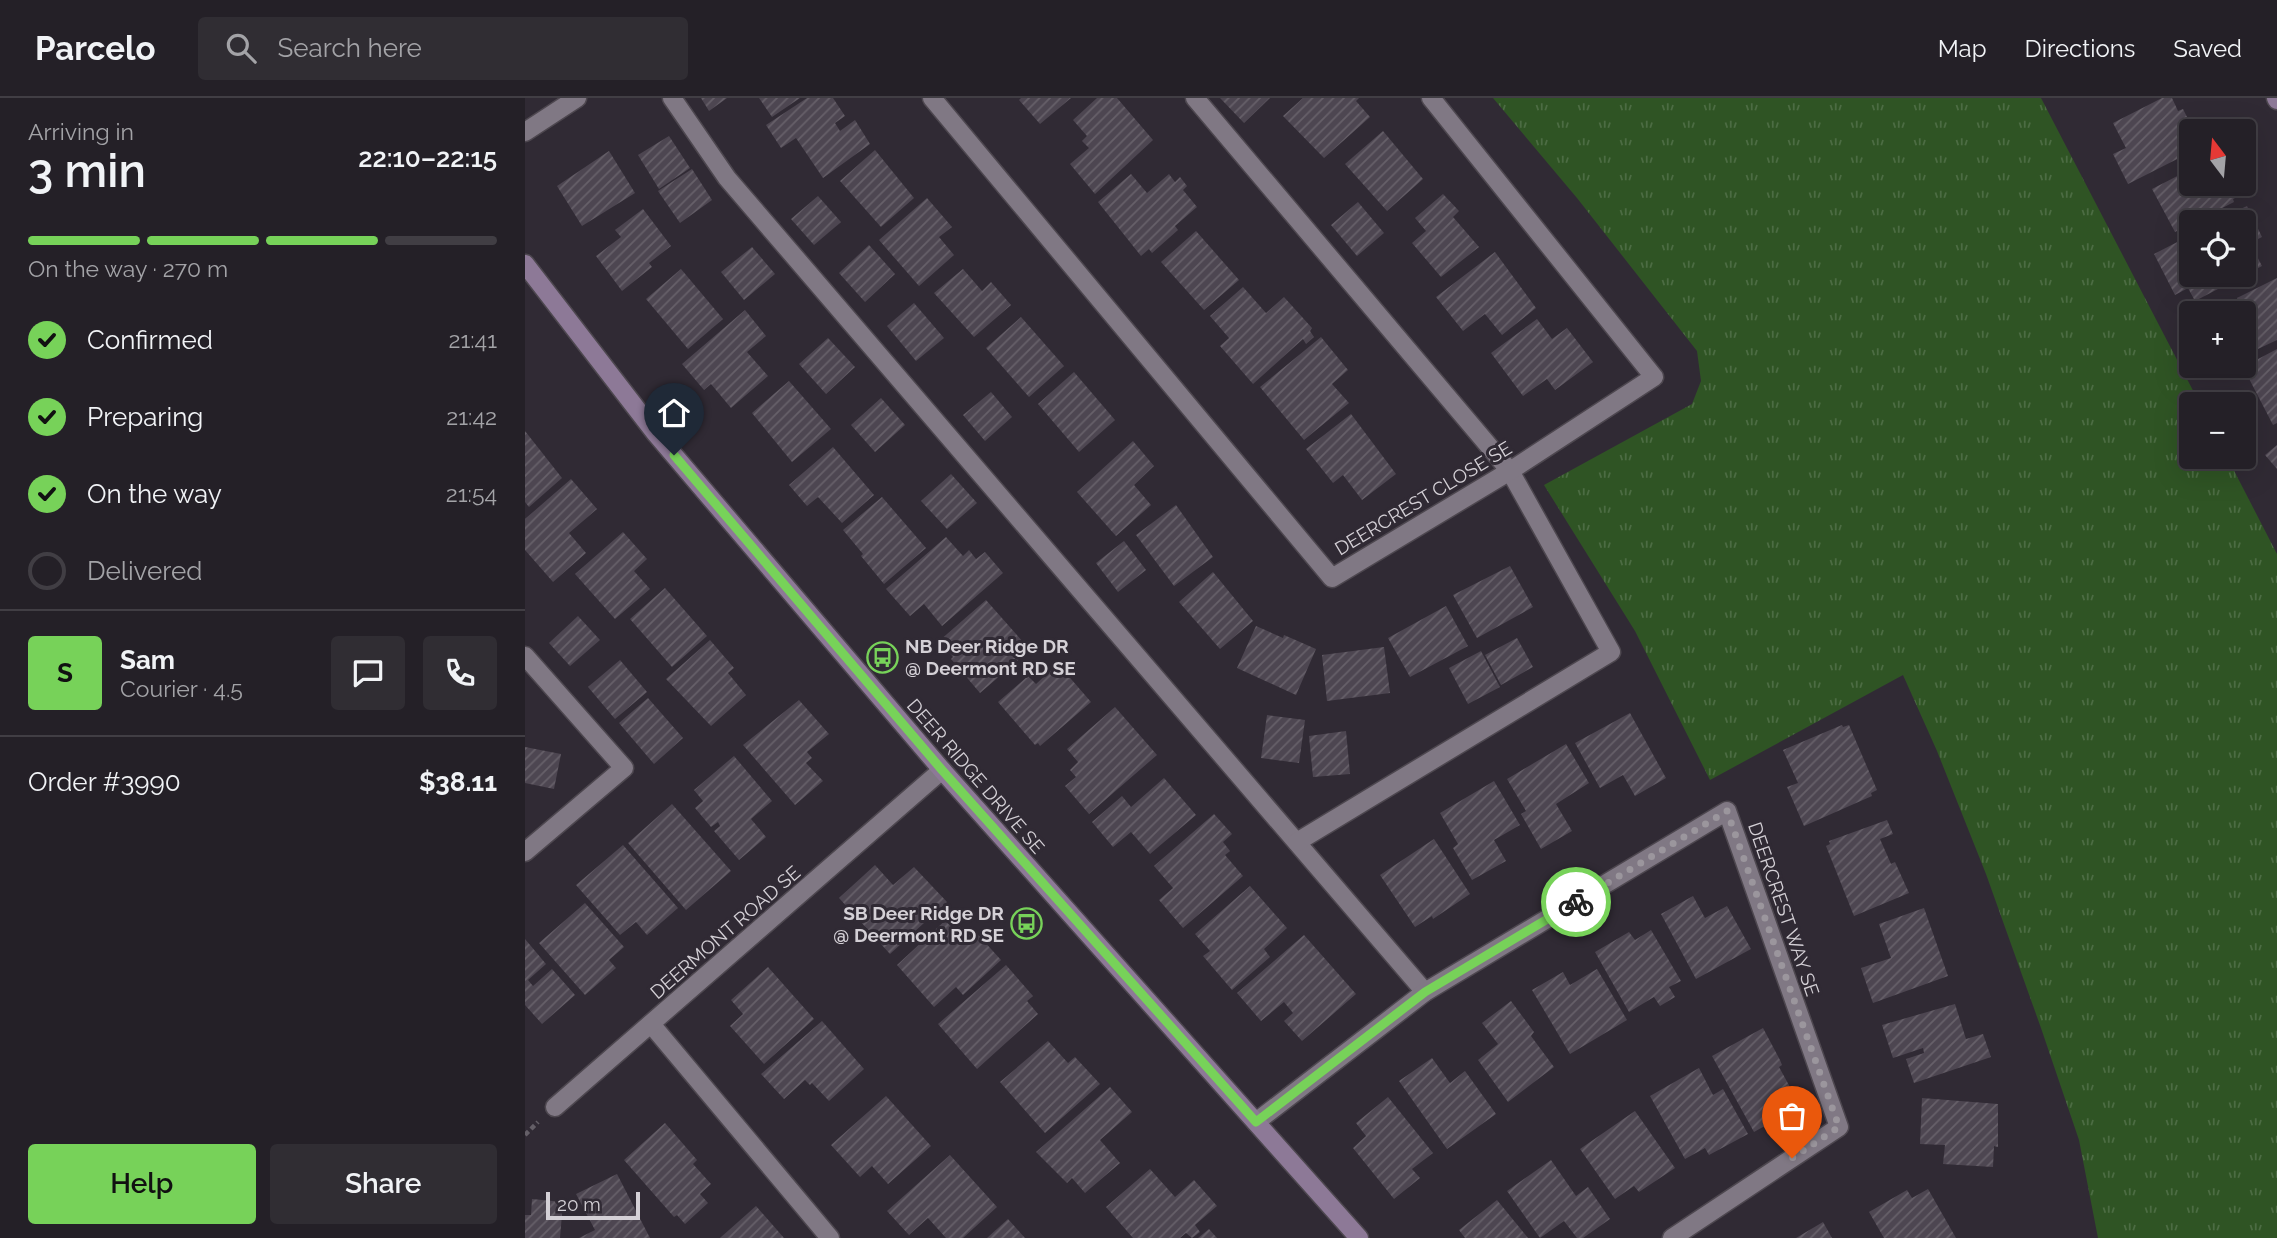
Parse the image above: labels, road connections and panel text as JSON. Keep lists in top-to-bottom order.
{
  "streets": {
    "street": [
      "DEERCREST CLOSE SE",
      "DEER RIDGE DRIVE SE",
      "DEERCREST WAY SE",
      "DEERMONT ROAD SE"
    ]
  },
  "crossings": [
    ["DEER RIDGE DRIVE SE", "DEERCREST WAY SE"],
    ["DEER RIDGE DRIVE SE", "DEERMONT ROAD SE"]
  ],
  "places": {
    "bus stop": ["NB Deer Ridge DR @ Deermont RD SE", "SB Deer Ridge DR @ Deermont RD SE"]
  },
  "scale_bar": "20 m",
  "north": "top",
  "page": {
    "header": "Parcelo",
    "search": "Search here",
    "nav": ["Map", "Directions", "Saved"],
    "heading": ["3 min", "Arriving in", "22:10–22:15"],
    "panel": [
      "Sam",
      "Courier · 4.5",
      "Order #3990",
      "$38.11"
    ],
    "map_buttons": ["+", "−"],
    "bar": "On the way · 270 m",
    "list": [
      ["Confirmed", "21:41"],
      ["Preparing", "21:42"],
      ["On the way", "21:54"],
      "Delivered"
    ],
    "round": "S",
    "buttons": ["Help", "Share"],
    "scale": "20 m"
  }
}
